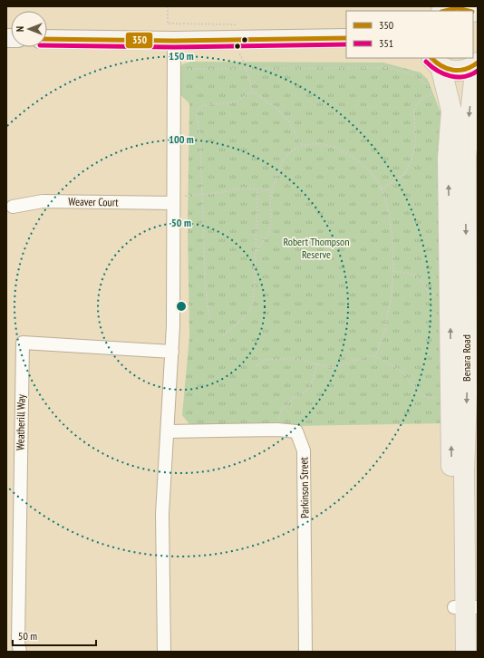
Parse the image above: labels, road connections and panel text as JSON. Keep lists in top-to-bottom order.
{
  "streets": {
    "main road": ["Benara Road"],
    "street": ["Weaver Court", "Weatherill Way", "Parkinson Street"]
  },
  "parks": ["Robert Thompson Reserve"],
  "lines": ["transit line 350", "transit line 351"],
  "legend": ["350", "351"],
  "scale_bar": "50 m",
  "north": "left",
  "rings": ["150 m", "100 m", "50 m"]
}
